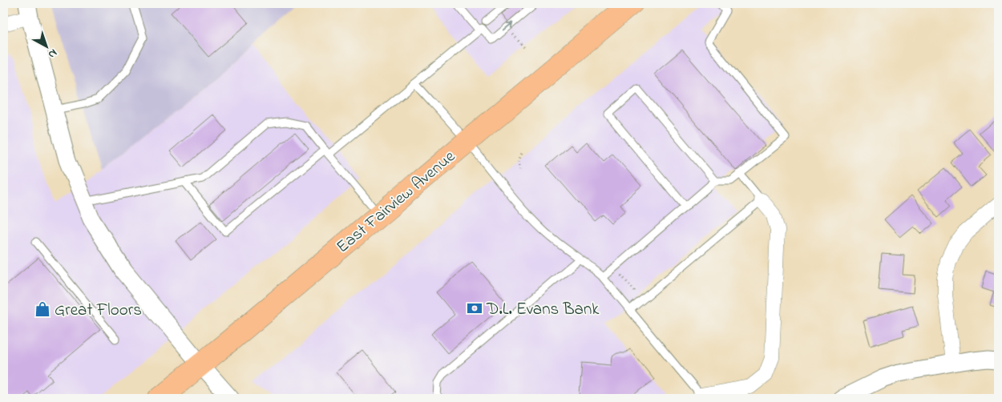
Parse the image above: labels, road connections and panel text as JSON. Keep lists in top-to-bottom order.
{
  "streets": {
    "main road": ["East Fairview Avenue"]
  },
  "places": {
    "bank": ["D.L. Evans Bank"],
    "shop": ["Great Floors"]
  },
  "north": "bottom right"
}
